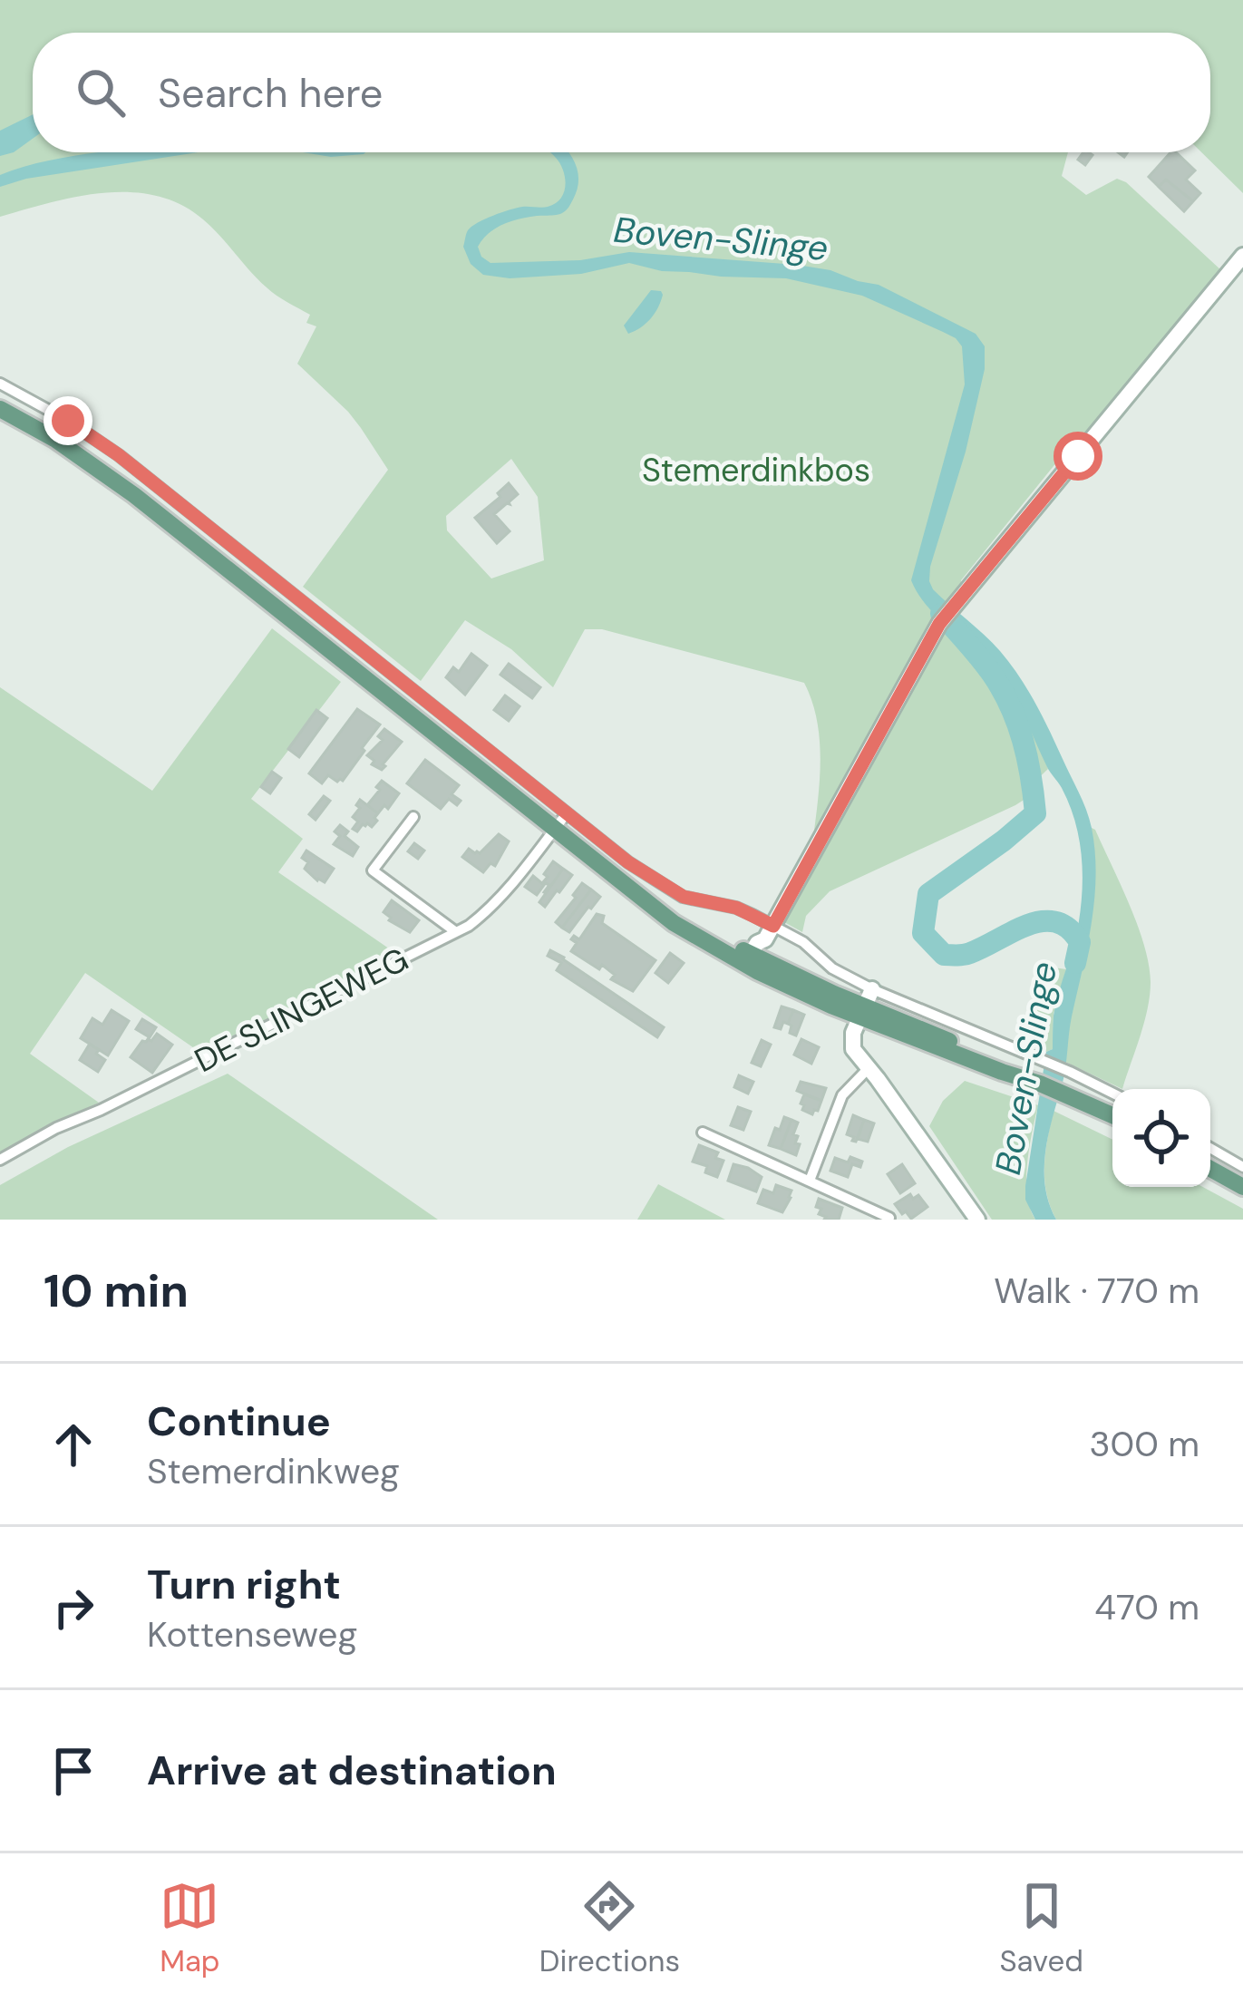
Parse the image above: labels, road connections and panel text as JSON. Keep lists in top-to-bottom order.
{
  "streets": {
    "street": ["DE SLINGEWEG"]
  },
  "water": ["Boven-Slinge"],
  "parks": ["Stemerdinkbos"],
  "page": {
    "search": "Search here",
    "heading": ["10 min", "Walk · 770 m"],
    "list": [
      ["Continue", "Stemerdinkweg", "300 m"],
      ["Turn right", "Kottenseweg", "470 m"],
      "Arrive at destination"
    ],
    "nav": ["Map", "Directions", "Saved"]
  }
}
